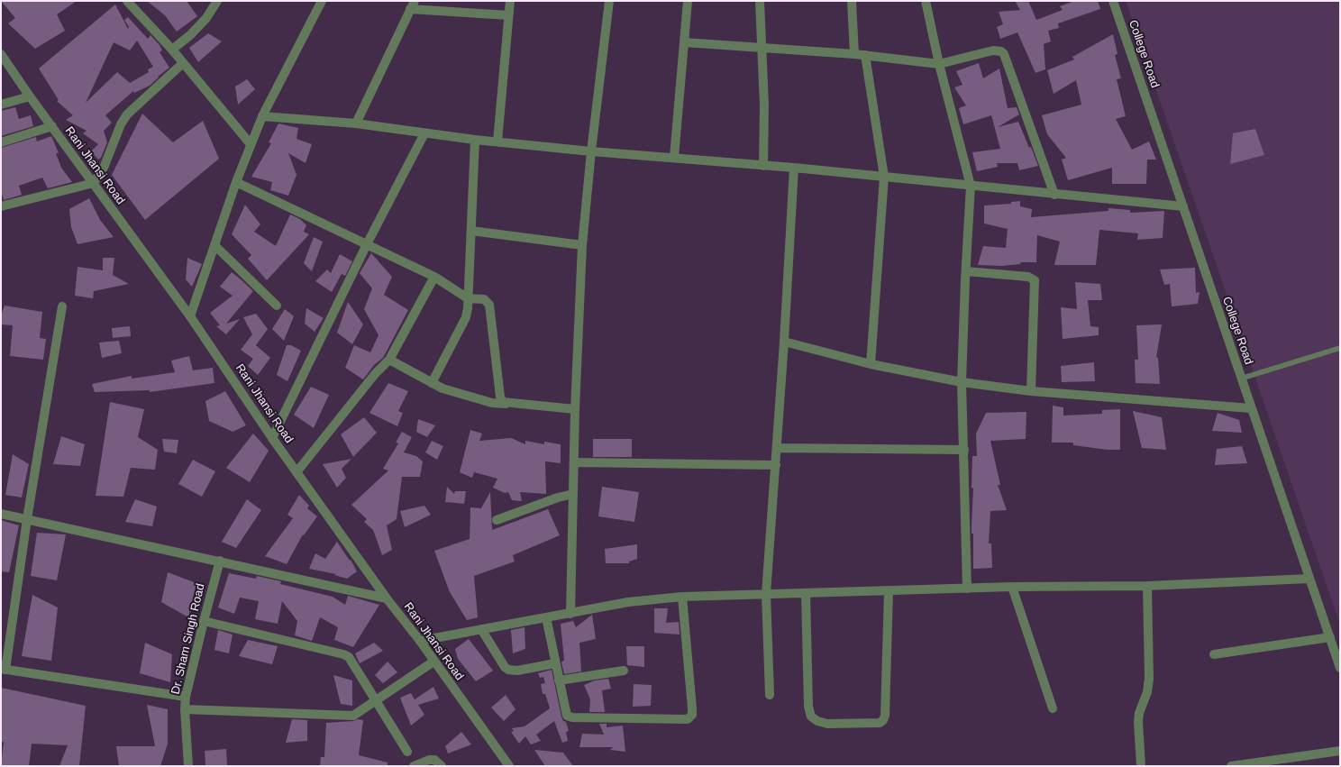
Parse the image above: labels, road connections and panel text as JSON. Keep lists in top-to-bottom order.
{
  "streets": {
    "street": ["College Road", "Rani Jhansi Road", "Dr. Sham Singh Road"]
  }
}
